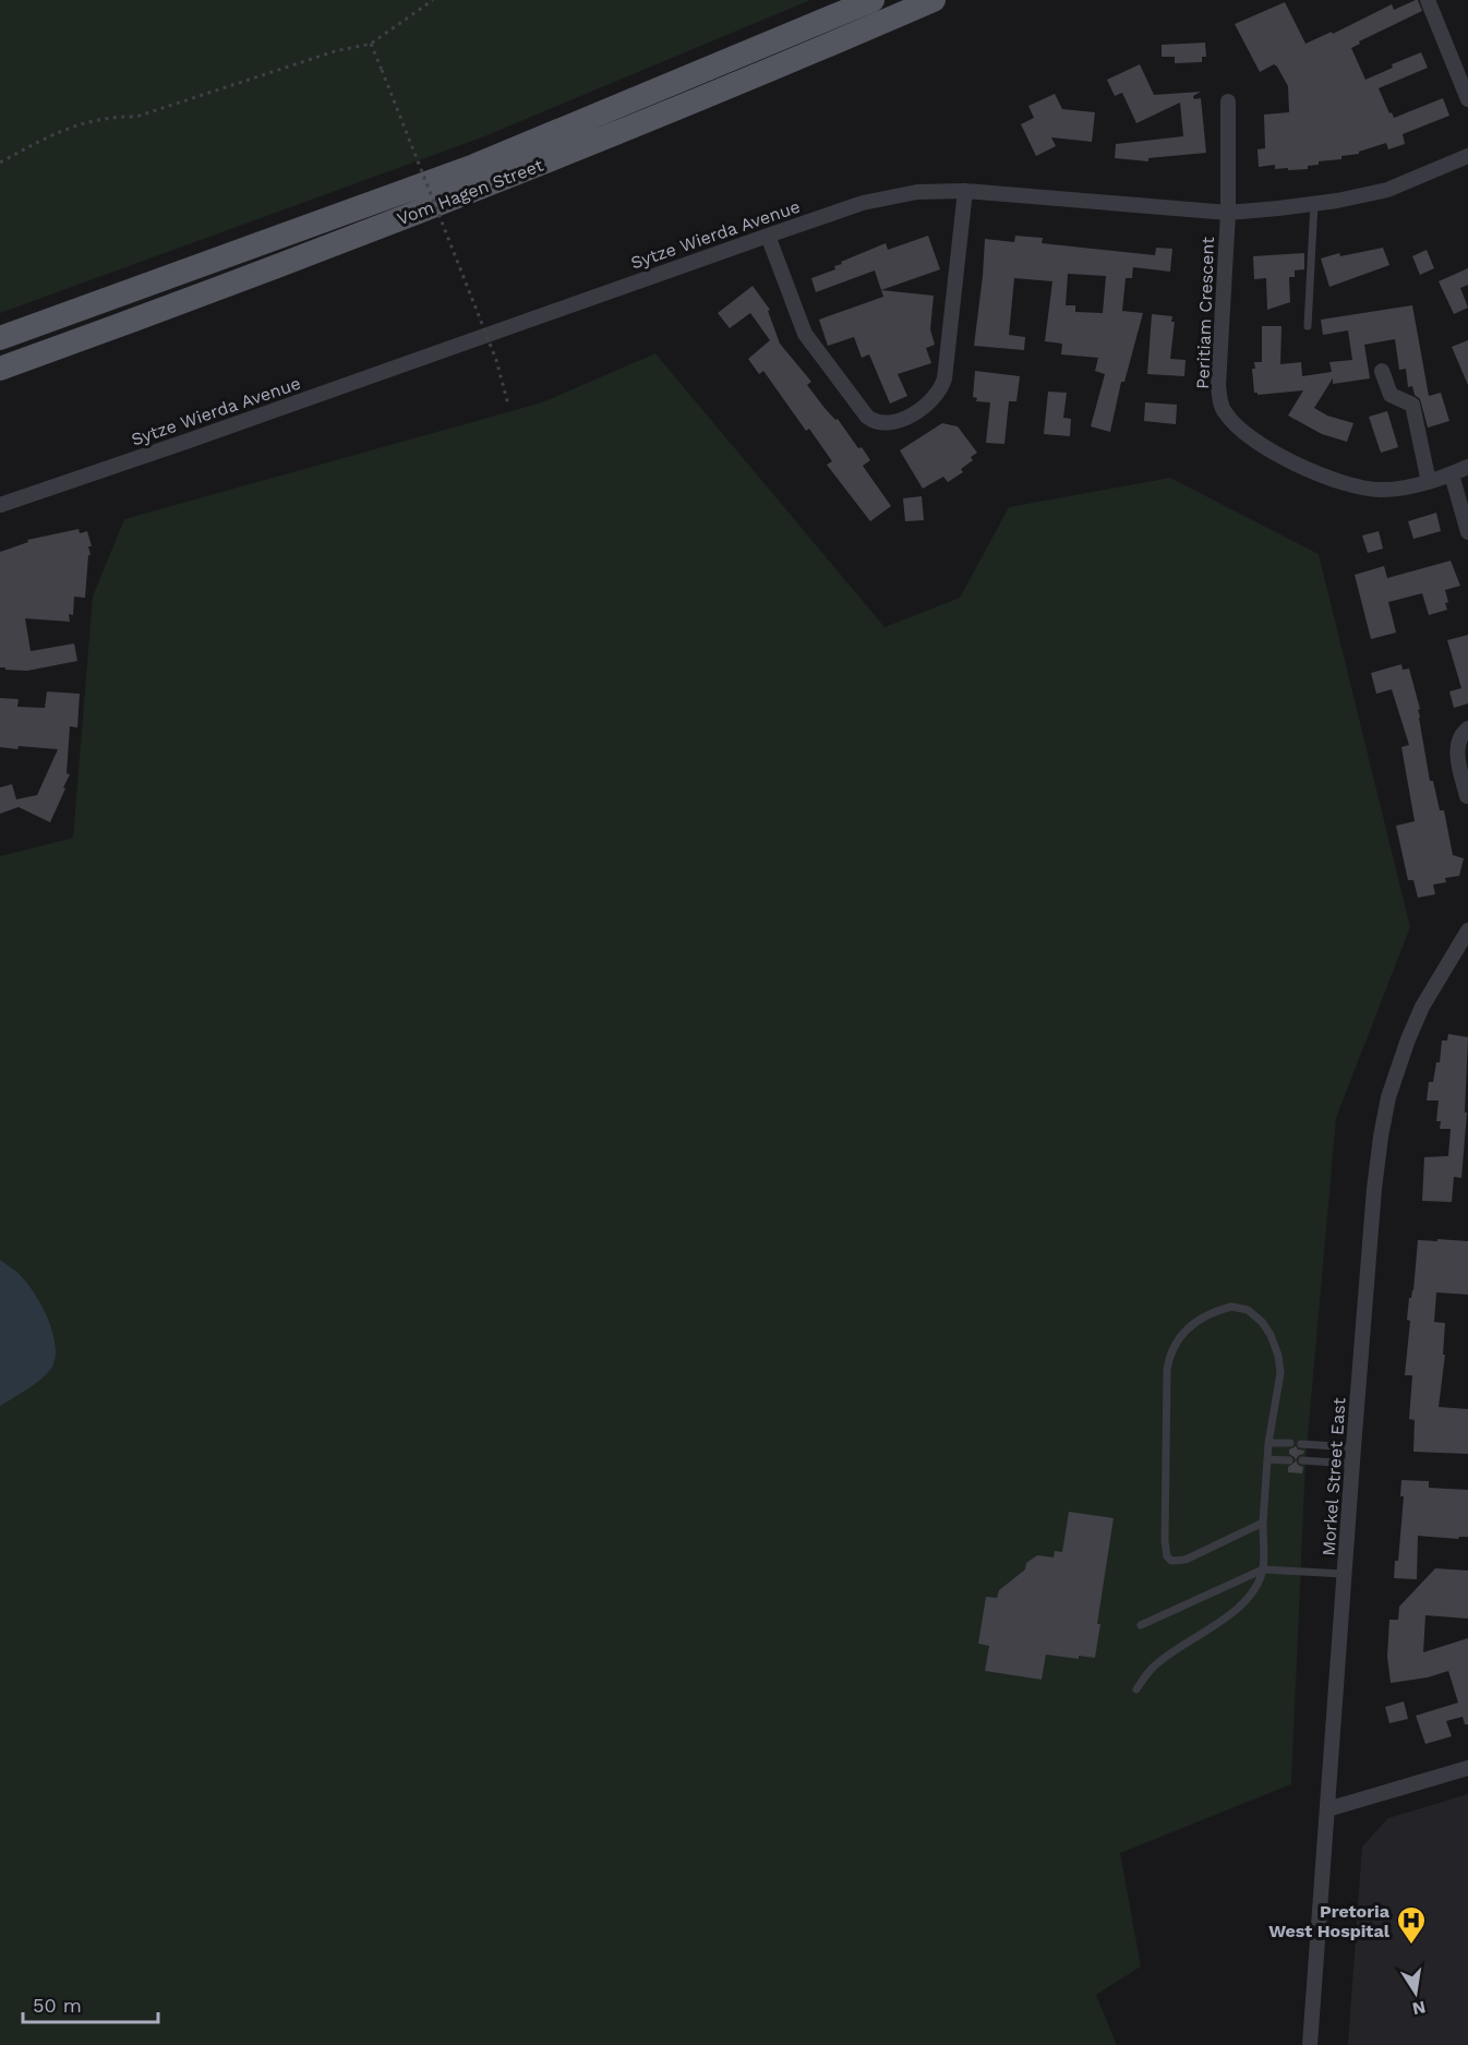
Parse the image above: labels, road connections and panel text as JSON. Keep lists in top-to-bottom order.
{
  "streets": {
    "main road": ["Vom Hagen Street"],
    "street": ["Sytze Wierda Avenue", "Peritiam Crescent", "Morkel Street East"]
  },
  "crossings": [
    ["Sytze Wierda Avenue", "Peritiam Crescent"]
  ],
  "places": {
    "hospital": ["Pretoria West Hospital"]
  },
  "scale_bar": "50 m",
  "north": "bottom"
}
